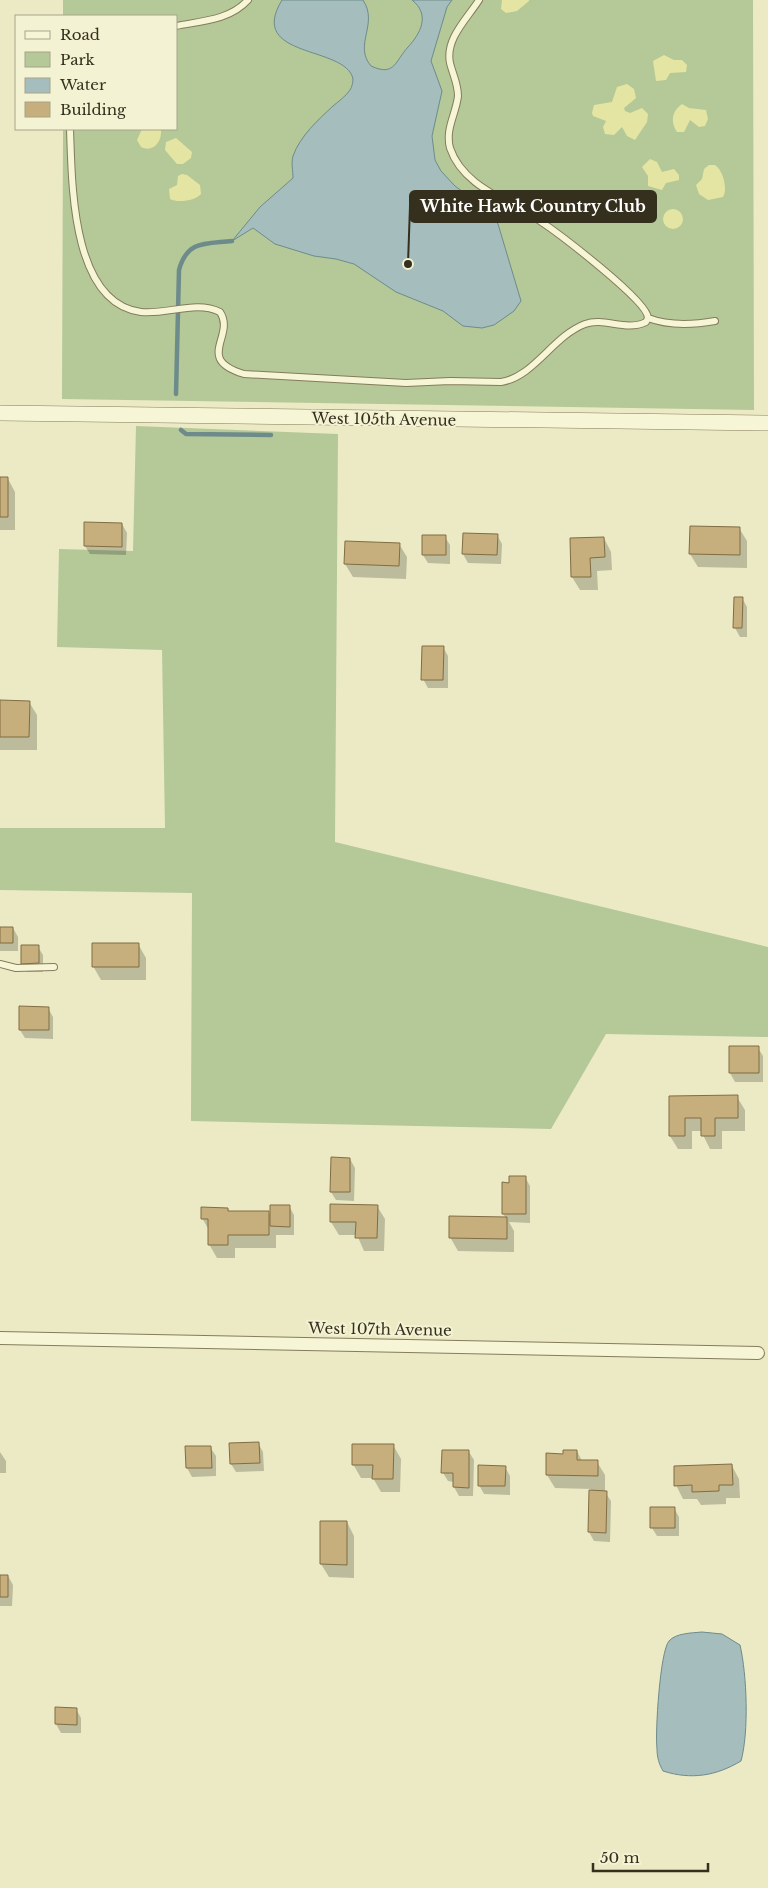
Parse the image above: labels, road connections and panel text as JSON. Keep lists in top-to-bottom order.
{
  "streets": {
    "street": ["West 105th Avenue", "West 107th Avenue"]
  },
  "places": ["White Hawk Country Club"],
  "legend": [
    "Road",
    "Park",
    "Water",
    "Building"
  ],
  "scale_bar": "50 m"
}
